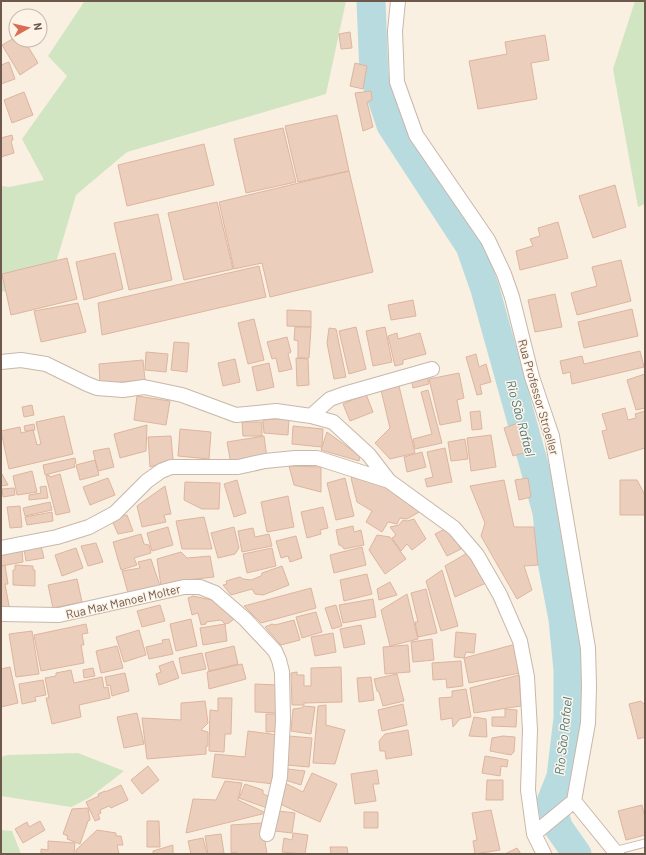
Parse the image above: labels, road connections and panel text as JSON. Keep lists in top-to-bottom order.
{
  "streets": {
    "street": ["Rua Professor Stroeller", "Rua Max Manoel Molter"]
  },
  "water": ["Rio São Rafael"],
  "north": "right"
}
